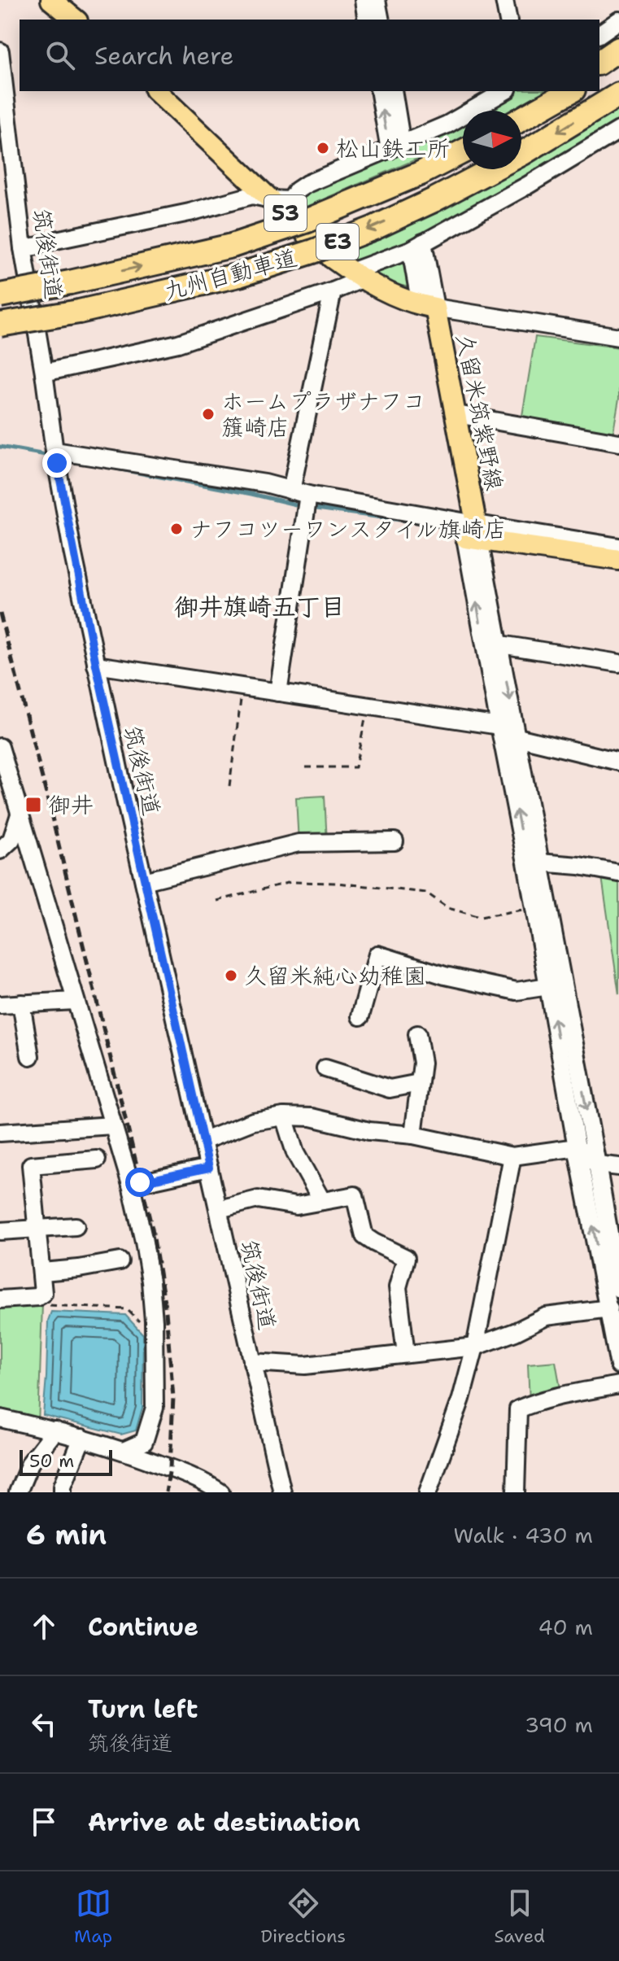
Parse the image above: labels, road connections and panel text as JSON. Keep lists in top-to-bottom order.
{
  "streets": {
    "highway": ["E3", "九州自動車道"],
    "main road": ["53", "久留米筑紫野線"],
    "street": ["筑後街道"]
  },
  "crossings": [
    ["53", "久留米筑紫野線"]
  ],
  "districts": ["御井旗崎五丁目"],
  "places": {
    "other": [
      "松山鉄工所",
      "ホームプラザナフコ 籏崎店",
      "ナフコツーワンスタイル旗崎店",
      "久留米純心幼稚園"
    ],
    "transit": ["御井"]
  },
  "scale_bar": "50 m",
  "north": "right",
  "page": {
    "search": "Search here",
    "scale": "50 m",
    "heading": ["6 min", "Walk · 430 m"],
    "list": [
      ["Continue", "40 m"],
      ["Turn left", "筑後街道", "390 m"],
      "Arrive at destination"
    ],
    "nav": ["Map", "Directions", "Saved"]
  }
}
